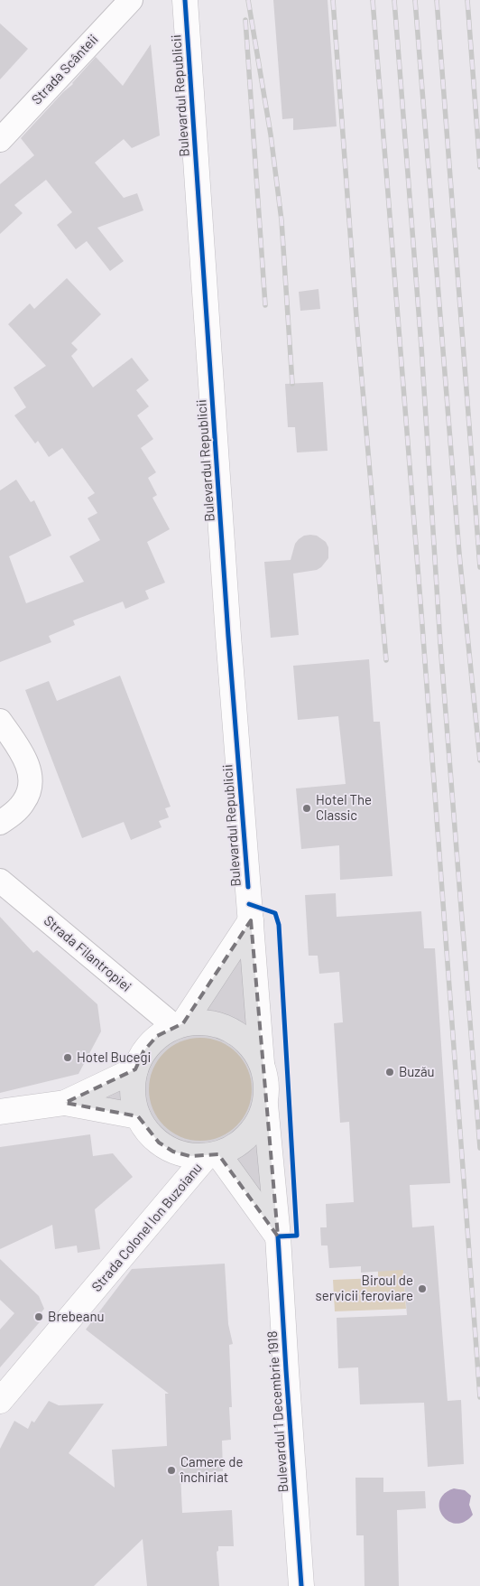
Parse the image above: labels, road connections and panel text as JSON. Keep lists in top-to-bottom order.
{
  "streets": {
    "main road": ["Bulevardul Republicii", "Strada Colonel Ion Buzoianu", "Bulevardul 1 Decembrie 1918"],
    "street": ["Strada Scânteii", "Strada Filantropiei"]
  },
  "crossings": [
    ["Bulevardul Republicii", "Strada Filantropiei"],
    ["Bulevardul Republicii", "Strada Colonel Ion Buzoianu"],
    ["Bulevardul Republicii", "Bulevardul 1 Decembrie 1918"],
    ["Strada Filantropiei", "Strada Colonel Ion Buzoianu"],
    ["Strada Filantropiei", "Bulevardul 1 Decembrie 1918"],
    ["Strada Colonel Ion Buzoianu", "Bulevardul 1 Decembrie 1918"]
  ],
  "places": [
    "Hotel The Classic",
    "Hotel Bucegi",
    "Buzău",
    "Biroul de servicii feroviare",
    "Brebeanu",
    "Camere de închiriat"
  ]
}
